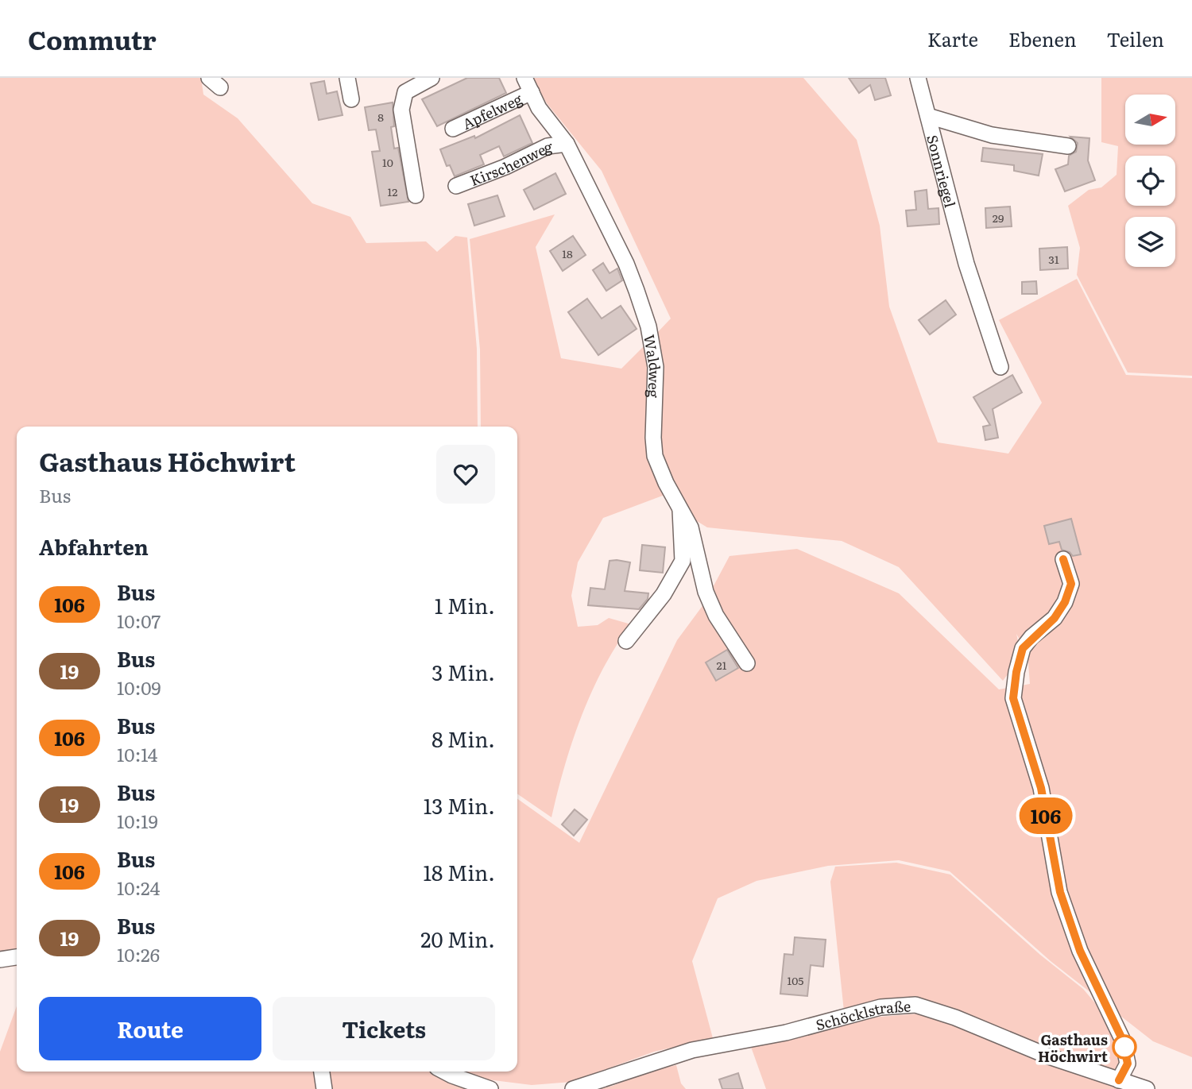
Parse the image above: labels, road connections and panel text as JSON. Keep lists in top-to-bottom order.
{
  "streets": {
    "street": [
      "Apfelweg",
      "Kirschenweg",
      "Sonnriegel",
      "Waldweg",
      "Schöcklstraße"
    ]
  },
  "crossings": [
    ["Apfelweg", "Waldweg"],
    ["Kirschenweg", "Waldweg"]
  ],
  "places": ["Gasthaus Höchwirt"],
  "lines": ["bus line 106"],
  "house_numbers": [
    "8",
    "10",
    "12",
    "29",
    "18",
    "31",
    "21",
    "105"
  ],
  "north": "right",
  "page": {
    "header": "Commutr",
    "nav": ["Karte", "Ebenen", "Teilen"],
    "on_map": "106",
    "heading": [
      ["Gasthaus Höchwirt", "Bus"],
      "Abfahrten"
    ],
    "list": [
      {
        "mark": "106",
        "name": "Bus",
        "note": "10:07",
        "value": "1 Min."
      },
      {
        "mark": "19",
        "name": "Bus",
        "note": "10:09",
        "value": "3 Min."
      },
      {
        "mark": "106",
        "name": "Bus",
        "note": "10:14",
        "value": "8 Min."
      },
      {
        "mark": "19",
        "name": "Bus",
        "note": "10:19",
        "value": "13 Min."
      },
      {
        "mark": "106",
        "name": "Bus",
        "note": "10:24",
        "value": "18 Min."
      },
      {
        "mark": "19",
        "name": "Bus",
        "note": "10:26",
        "value": "20 Min."
      }
    ],
    "buttons": ["Route", "Tickets"]
  }
}
